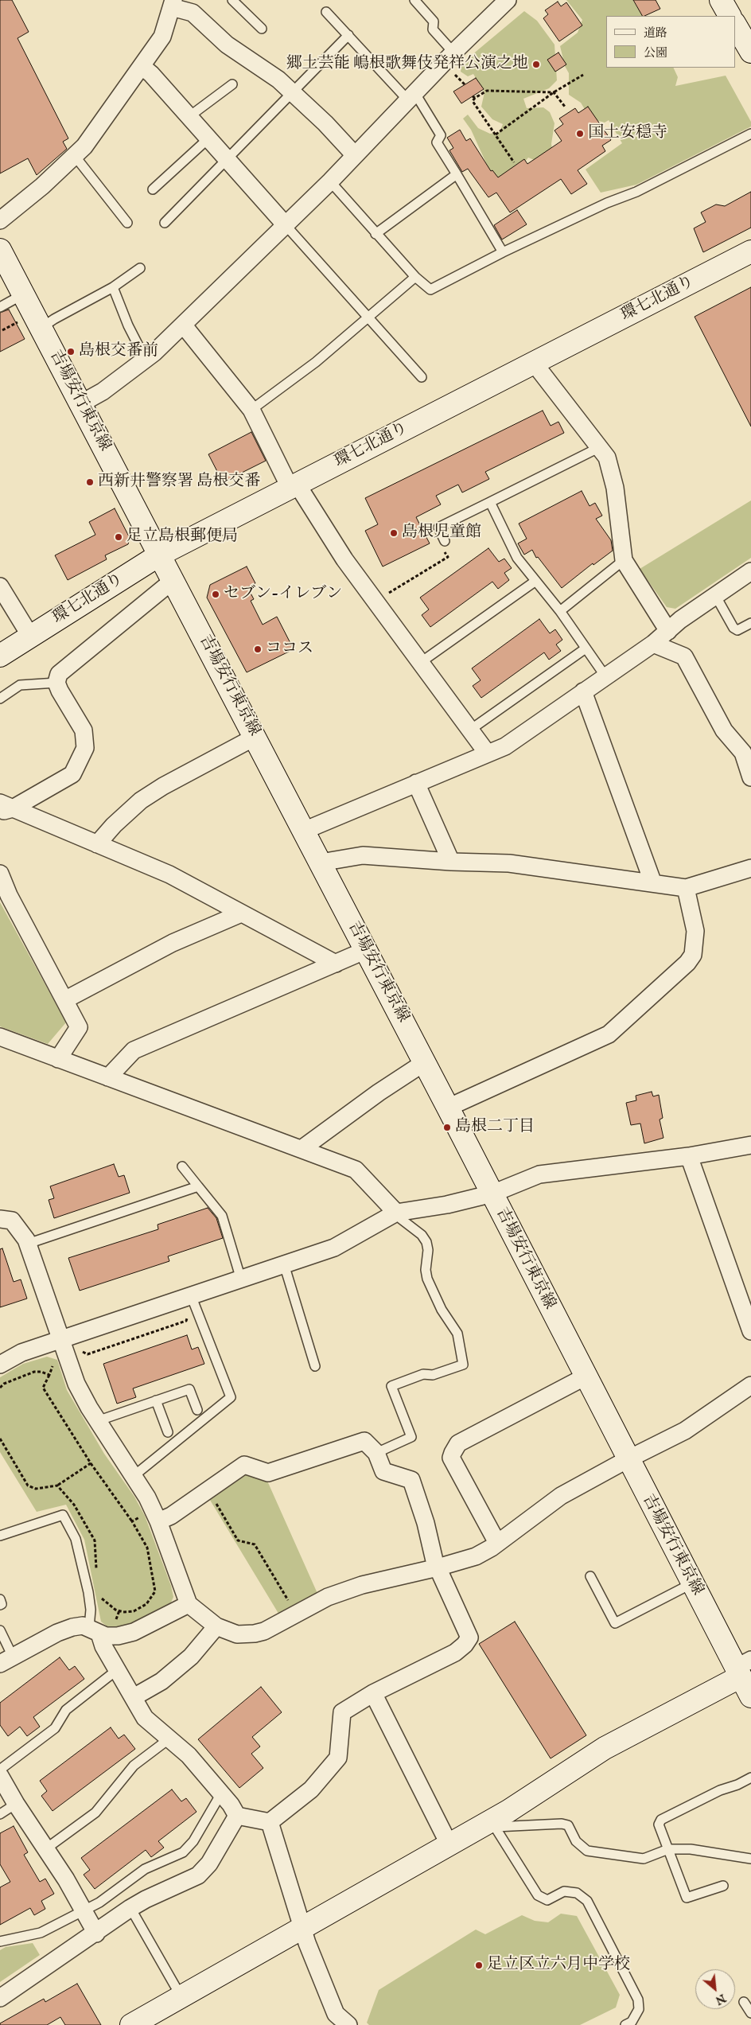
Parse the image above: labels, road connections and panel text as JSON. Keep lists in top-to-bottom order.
{
  "streets": {
    "main road": ["環七北通り", "吉場安行東京線"]
  },
  "crossings": [
    ["環七北通り", "吉場安行東京線"]
  ],
  "places": [
    "郷土芸能 嶋根歌舞伎発祥公演之地",
    "国土安穏寺",
    "島根交番前",
    "西新井警察署 島根交番",
    "島根児童館",
    "足立島根郵便局",
    "セブン-イレブン",
    "ココス",
    "島根二丁目",
    "足立区立六月中学校"
  ],
  "legend": ["道路", "公園"],
  "north": "bottom right"
}
